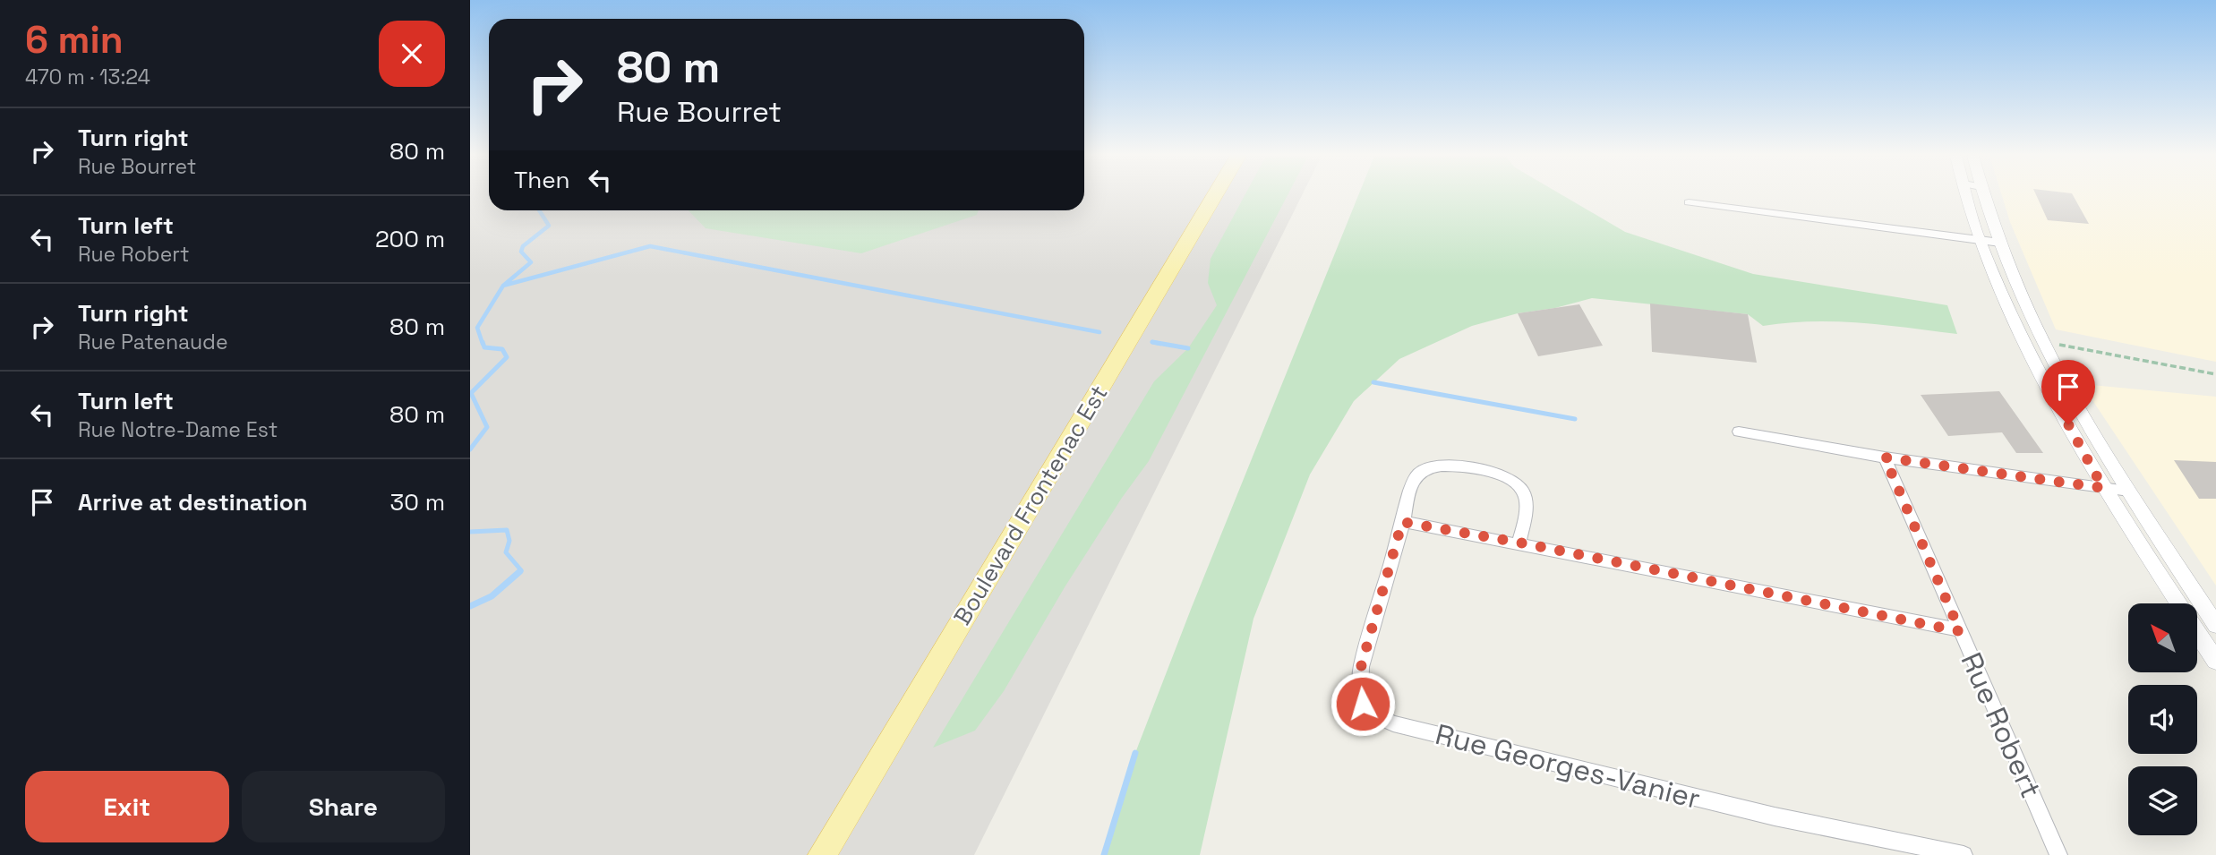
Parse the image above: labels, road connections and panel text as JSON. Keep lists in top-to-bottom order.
{
  "streets": {
    "main road": ["Boulevard Frontenac Est"],
    "street": ["Rue Robert", "Rue Georges-Vanier"]
  },
  "north": "top left",
  "page": {
    "heading": ["6 min", "470 m · 13:24"],
    "turn": ["80 m", "Rue Bourret"],
    "list": [
      {
        "name": "Turn right",
        "note": "Rue Bourret",
        "value": "80 m"
      },
      {
        "name": "Turn left",
        "note": "Rue Robert",
        "value": "200 m"
      },
      {
        "name": "Turn right",
        "note": "Rue Patenaude",
        "value": "80 m"
      },
      {
        "name": "Turn left",
        "note": "Rue Notre-Dame Est",
        "value": "80 m"
      },
      {
        "name": "Arrive at destination",
        "value": "30 m"
      }
    ],
    "then": "Then",
    "buttons": ["Exit", "Share"]
  }
}
